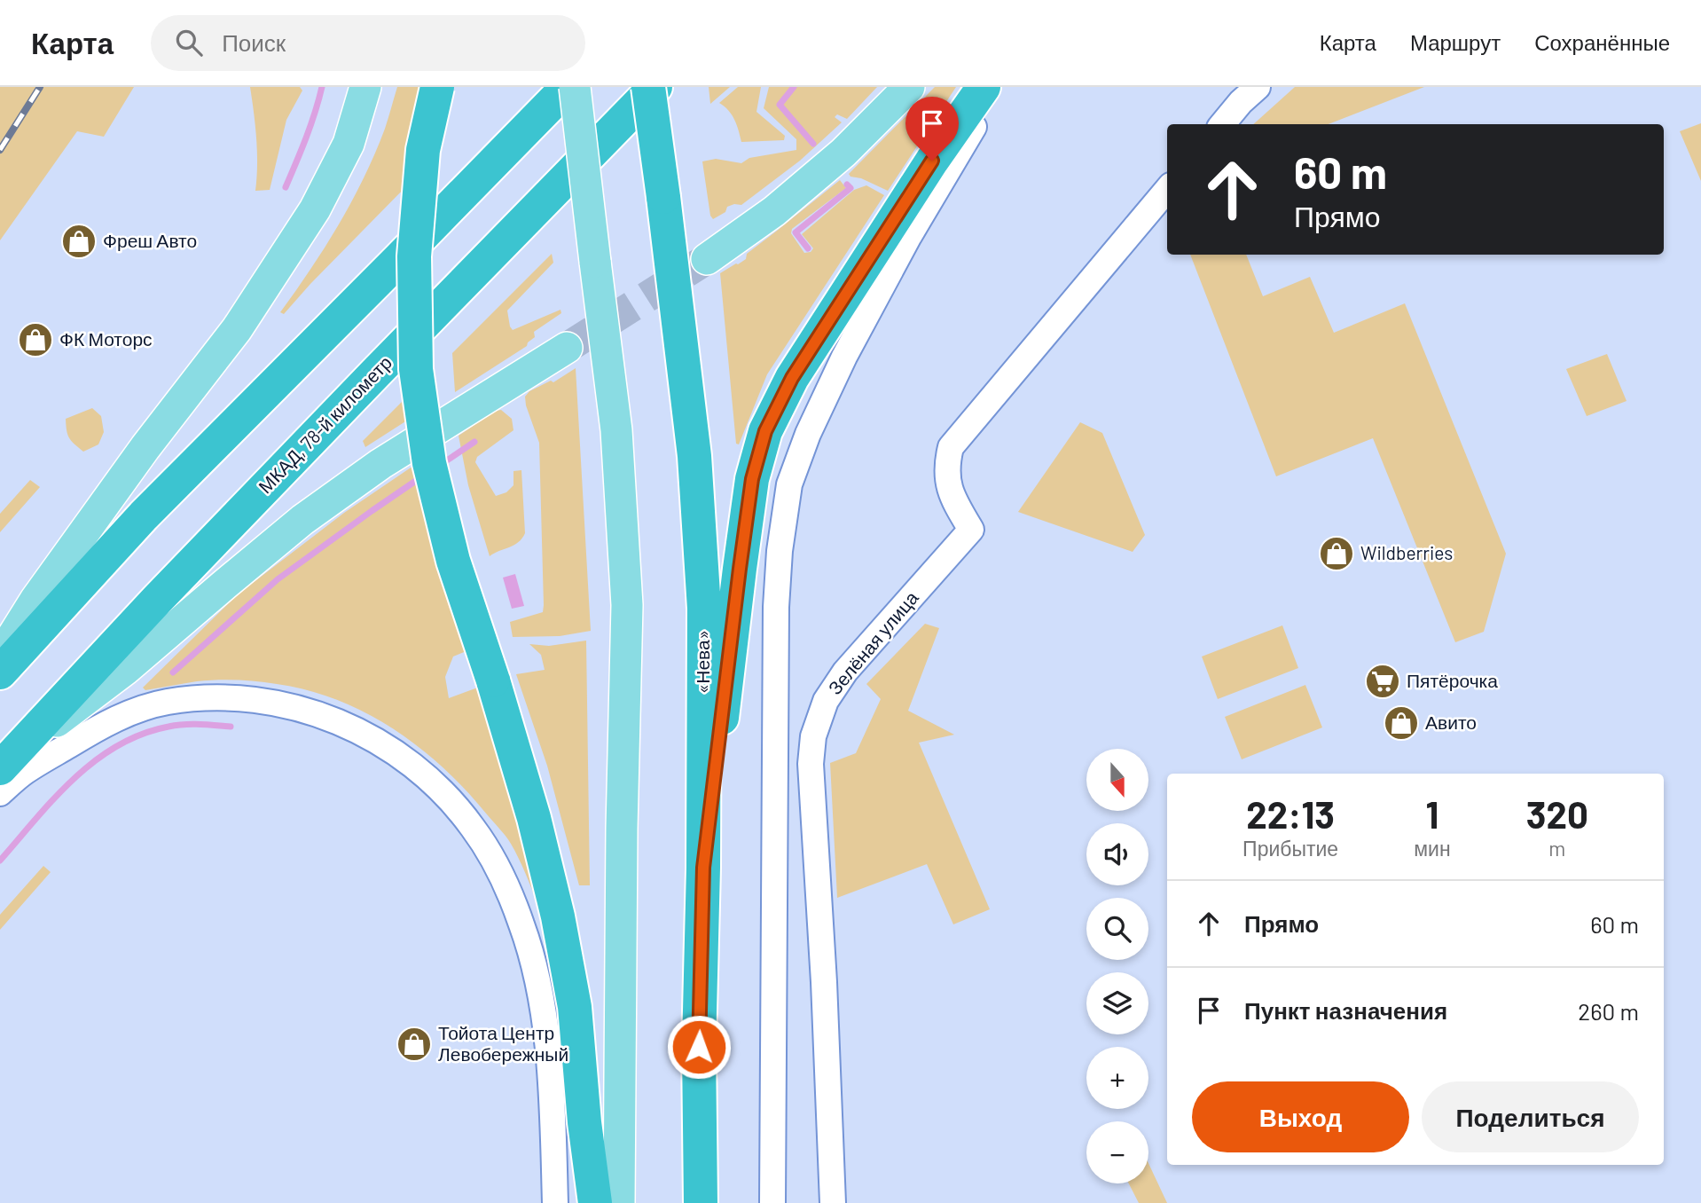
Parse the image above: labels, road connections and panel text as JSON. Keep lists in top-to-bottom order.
{
  "streets": {
    "highway": ["МКАД, 78-й километр", "«Нева»"],
    "street": ["Зелёная улица"]
  },
  "places": {
    "shop": [
      "Фреш Авто",
      "ФК Моторс",
      "Wildberries",
      "Авито",
      "Тойота Центр Левобережный"
    ],
    "supermarket": ["Пятёрочка"]
  },
  "north": "bottom",
  "page": {
    "header": "Карта",
    "search": "Поиск",
    "nav": ["Карта", "Маршрут", "Сохранённые"],
    "turn": ["60 m", "Прямо"],
    "map_buttons": ["+", "−"],
    "eta": [
      "22:13",
      "Прибытие",
      "1",
      "мин",
      "320",
      "m"
    ],
    "list": [
      {
        "name": "Прямо",
        "value": "60 m"
      },
      {
        "name": "Пункт назначения",
        "value": "260 m"
      }
    ],
    "buttons": ["Выход", "Поделиться"]
  }
}
